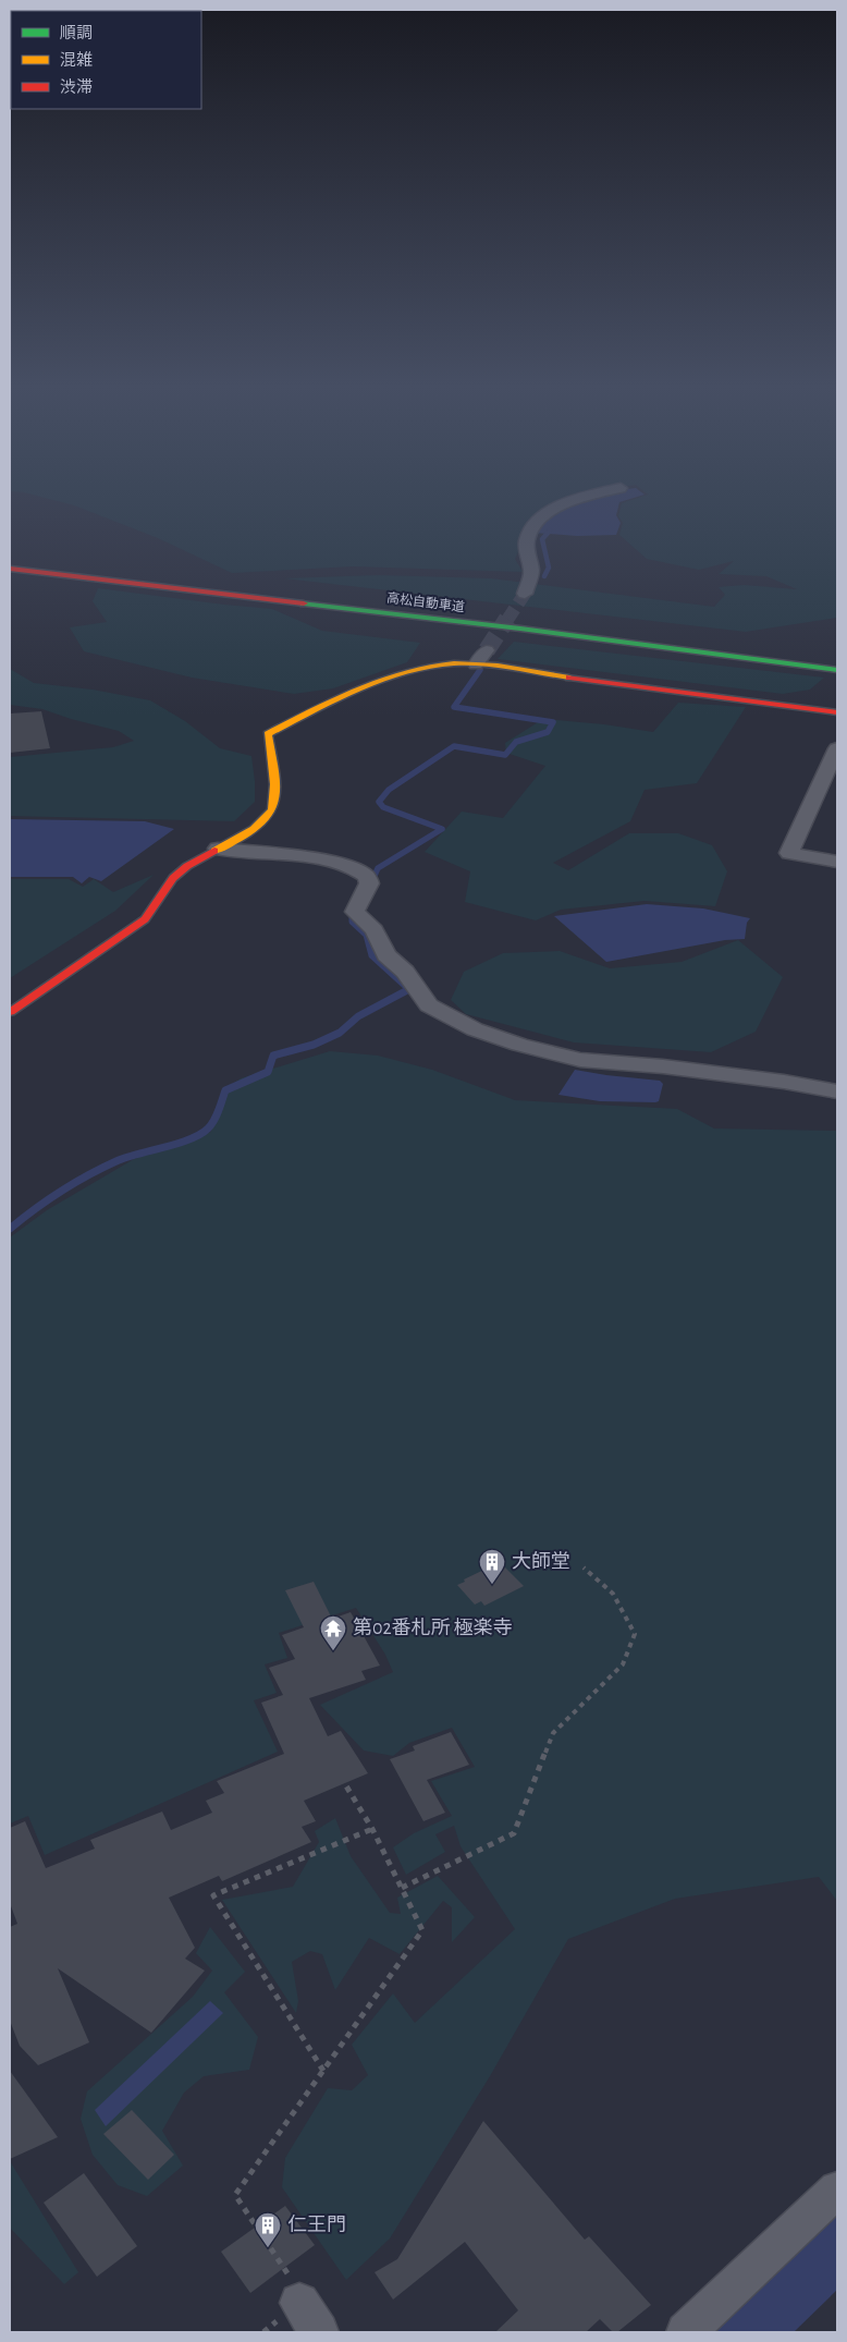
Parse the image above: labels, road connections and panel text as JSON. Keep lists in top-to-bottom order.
{
  "streets": {
    "main road": ["高松自動車道"]
  },
  "places": {
    "building": ["大師堂", "仁王門"],
    "temple": ["第02番札所 極楽寺"]
  },
  "legend": ["順調", "混雑", "渋滞"]
}
